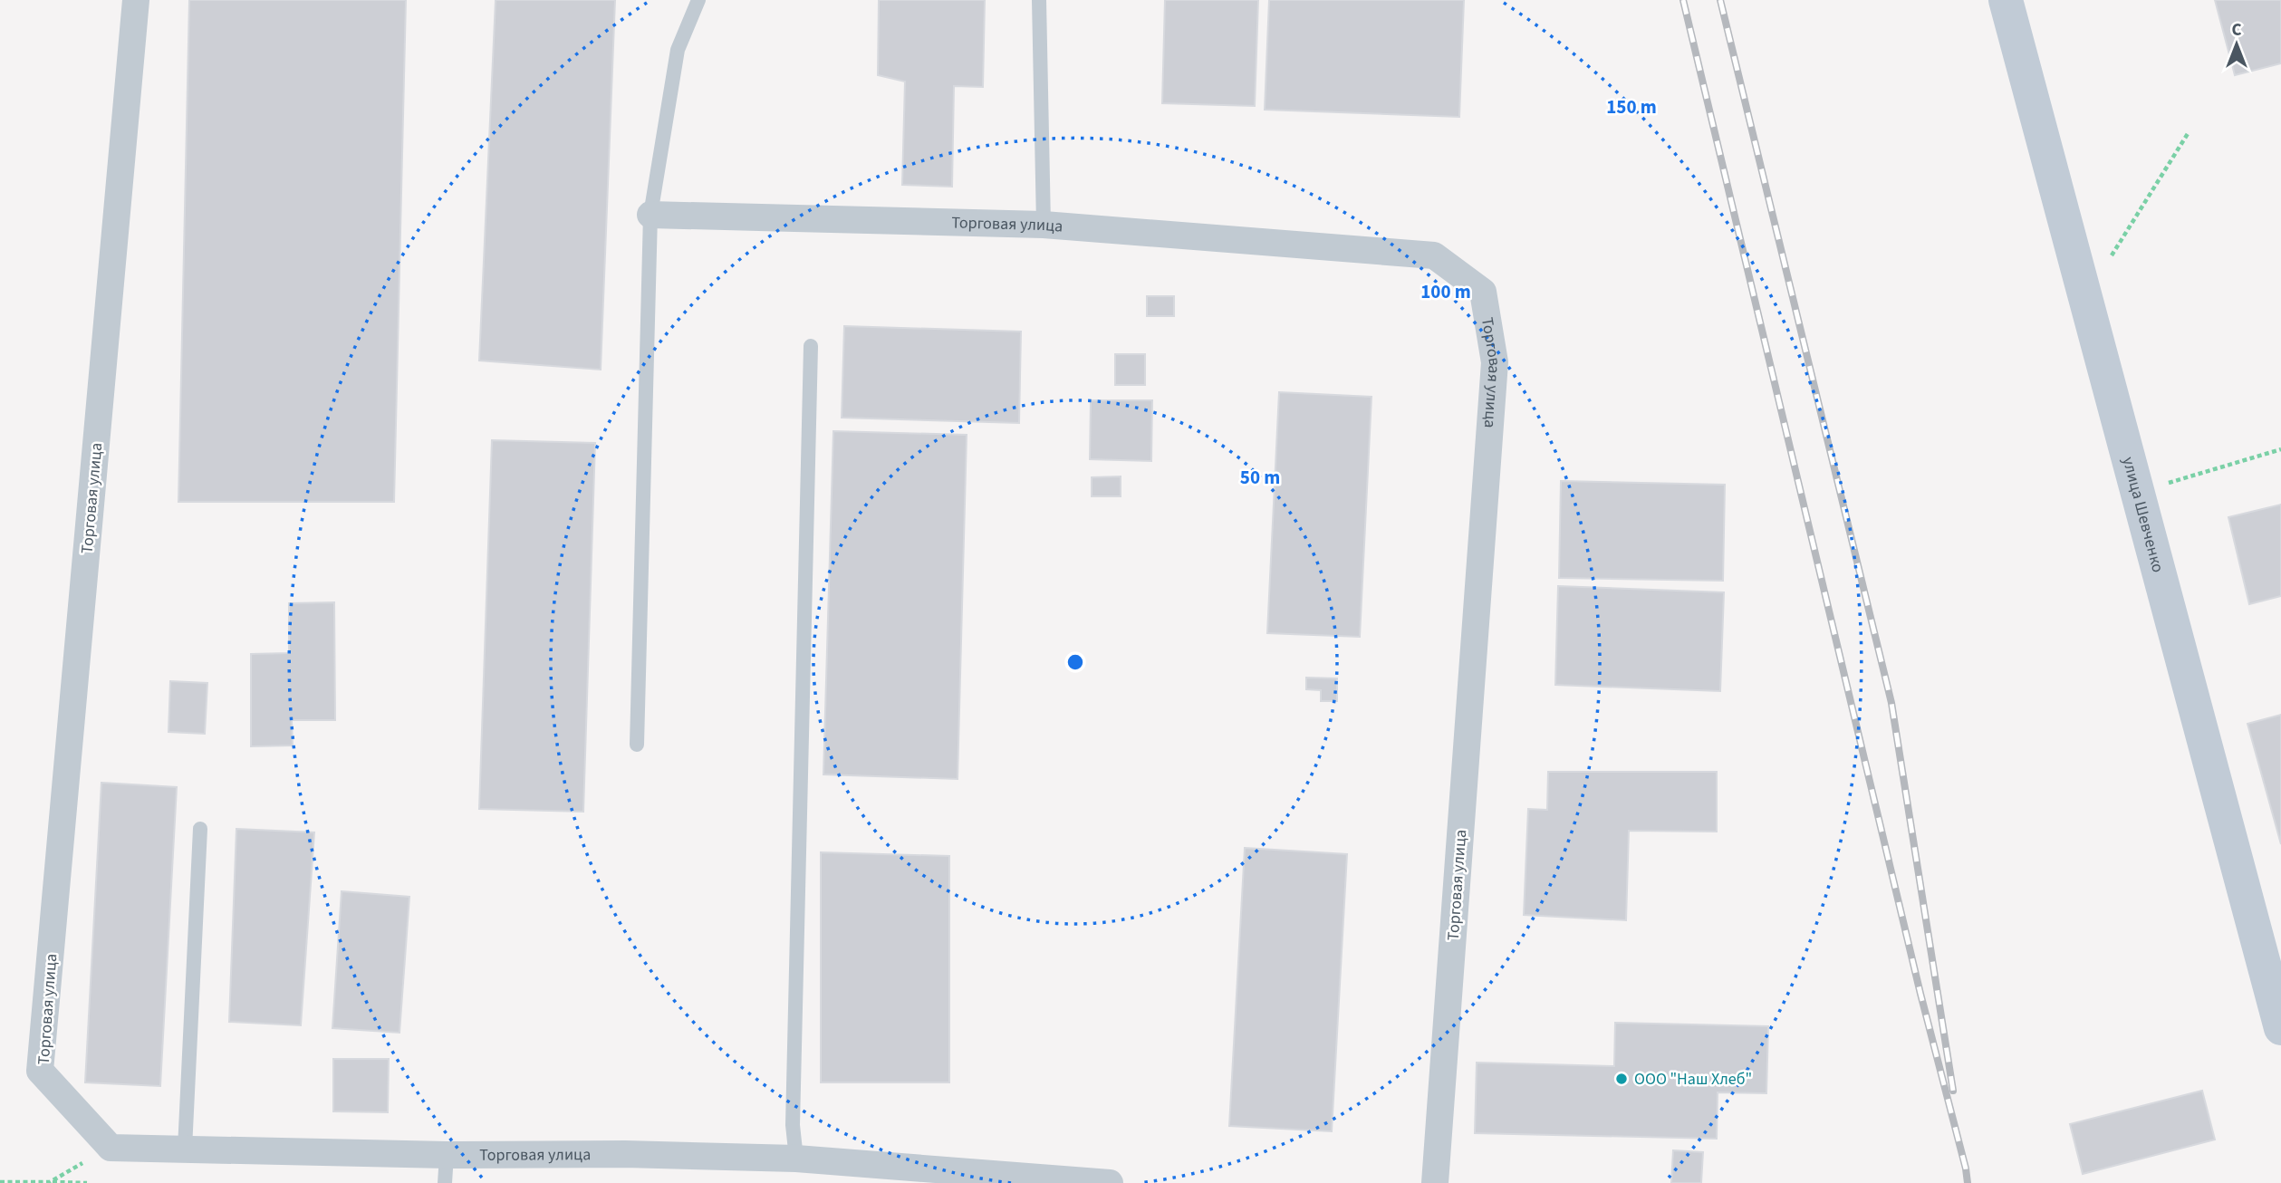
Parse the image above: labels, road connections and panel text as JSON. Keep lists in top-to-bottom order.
{
  "streets": {
    "street": ["Торговая улица", "улица Шевченко"]
  },
  "places": ["ООО \"Наш Хлеб\""],
  "north": "top",
  "rings": ["150 m", "100 m", "50 m"]
}
